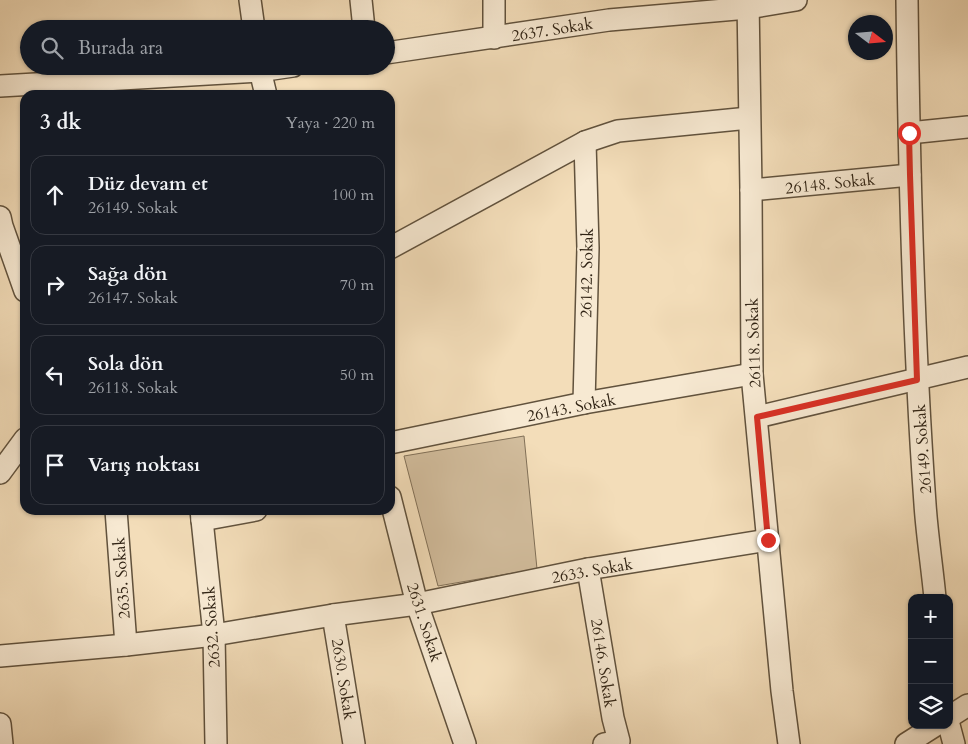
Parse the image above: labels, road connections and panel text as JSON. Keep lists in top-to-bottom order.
{
  "streets": {
    "street": [
      "2637. Sokak",
      "26148. Sokak",
      "26142. Sokak",
      "26118. Sokak",
      "26143. Sokak",
      "26149. Sokak",
      "2633. Sokak",
      "2635. Sokak",
      "2631. Sokak",
      "2632. Sokak",
      "26146. Sokak",
      "2630. Sokak"
    ]
  },
  "crossings": [
    ["2637. Sokak", "26118. Sokak"],
    ["26148. Sokak", "26118. Sokak"],
    ["26148. Sokak", "26149. Sokak"],
    ["26142. Sokak", "26143. Sokak"],
    ["26118. Sokak", "26143. Sokak"],
    ["26118. Sokak", "2633. Sokak"],
    ["2633. Sokak", "2635. Sokak"],
    ["2633. Sokak", "2631. Sokak"],
    ["2633. Sokak", "2632. Sokak"],
    ["2633. Sokak", "26146. Sokak"],
    ["2633. Sokak", "2630. Sokak"]
  ],
  "north": "right",
  "page": {
    "search": "Burada ara",
    "heading": ["3 dk", "Yaya · 220 m"],
    "list": [
      ["Düz devam et", "26149. Sokak", "100 m"],
      ["Sağa dön", "26147. Sokak", "70 m"],
      ["Sola dön", "26118. Sokak", "50 m"],
      "Varış noktası"
    ],
    "map_buttons": ["+", "−"]
  }
}
